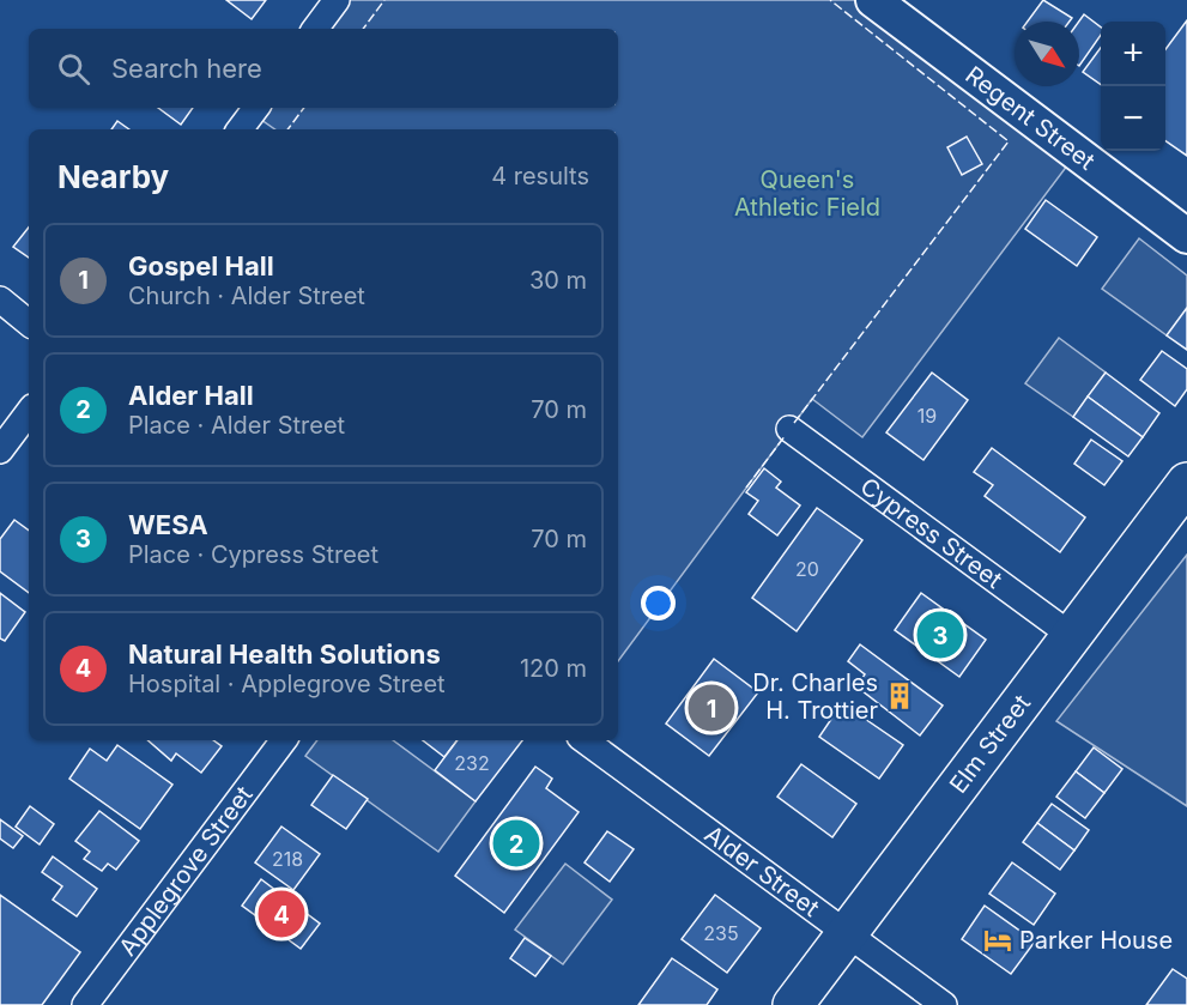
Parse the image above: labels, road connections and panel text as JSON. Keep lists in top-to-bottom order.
{
  "streets": {
    "main road": ["Regent Street", "Elm Street"],
    "street": ["Cypress Street", "Alder Street", "Applegrove Street"]
  },
  "crossings": [
    ["Cypress Street", "Elm Street"],
    ["Elm Street", "Alder Street"]
  ],
  "parks": ["Queen's Athletic Field"],
  "places": {
    "building": ["Dr. Charles H. Trottier"],
    "hotel": ["Parker House"]
  },
  "house_numbers": [
    "19",
    "20",
    "232",
    "218",
    "235"
  ],
  "north": "bottom right",
  "page": {
    "map_buttons": ["+", "−"],
    "search": "Search here",
    "heading": ["Nearby", "4 results"],
    "list": [
      {
        "mark": "1",
        "name": "Gospel Hall",
        "note": "Church · Alder Street",
        "value": "30 m"
      },
      {
        "mark": "2",
        "name": "Alder Hall",
        "note": "Place · Alder Street",
        "value": "70 m"
      },
      {
        "mark": "3",
        "name": "WESA",
        "note": "Place · Cypress Street",
        "value": "70 m"
      },
      {
        "mark": "4",
        "name": "Natural Health Solutions",
        "note": "Hospital · Applegrove Street",
        "value": "120 m"
      }
    ],
    "pins": [
      "3",
      "1",
      "2",
      "4"
    ]
  }
}
